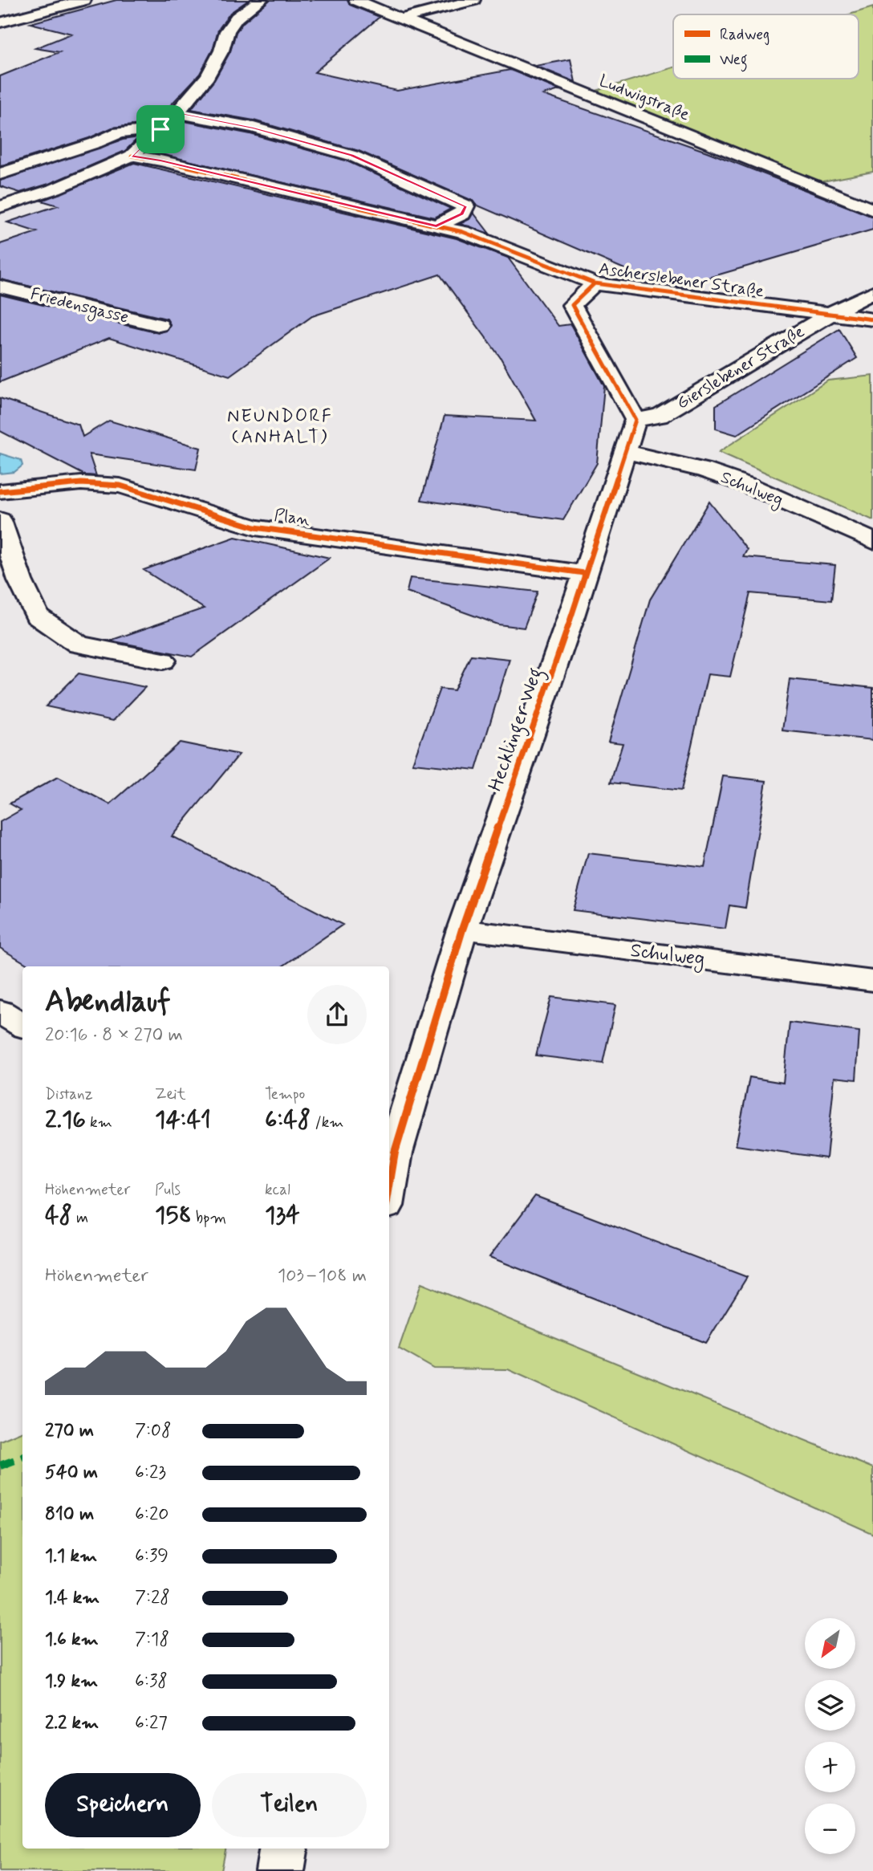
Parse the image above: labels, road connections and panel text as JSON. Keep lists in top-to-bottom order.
{
  "streets": {
    "street": [
      "Ludwigstraße",
      "Ascherslebener Straße",
      "Friedensgasse",
      "Gierslebener Straße",
      "Schulweg",
      "Plan",
      "Hecklinger Weg"
    ]
  },
  "crossings": [
    ["Ascherslebener Straße", "Gierslebener Straße"],
    ["Gierslebener Straße", "Hecklinger Weg"],
    ["Schulweg", "Hecklinger Weg"],
    ["Plan", "Hecklinger Weg"]
  ],
  "districts": ["NEUNDORF (ANHALT)"],
  "legend": ["Radweg", "Weg"],
  "north": "bottom left",
  "page": {
    "heading": ["Abendlauf", "20:16 · 8 × 270 m"],
    "stats": [
      ["Distanz", "2.16 km"],
      ["Zeit", "14:41"],
      ["Tempo", "6:48 /km"],
      ["Höhenmeter", "48 m"],
      ["Puls", "158 bpm"],
      ["kcal", "134"]
    ],
    "chart": ["Höhenmeter", "103–108 m"],
    "list": [
      {
        "name": "270 m",
        "note": "7:08"
      },
      {
        "name": "540 m",
        "note": "6:23"
      },
      {
        "name": "810 m",
        "note": "6:20"
      },
      {
        "name": "1.1 km",
        "note": "6:39"
      },
      {
        "name": "1.4 km",
        "note": "7:28"
      },
      {
        "name": "1.6 km",
        "note": "7:18"
      },
      {
        "name": "1.9 km",
        "note": "6:38"
      },
      {
        "name": "2.2 km",
        "note": "6:27"
      }
    ],
    "map_buttons": ["+", "−"],
    "buttons": ["Speichern", "Teilen"]
  }
}
